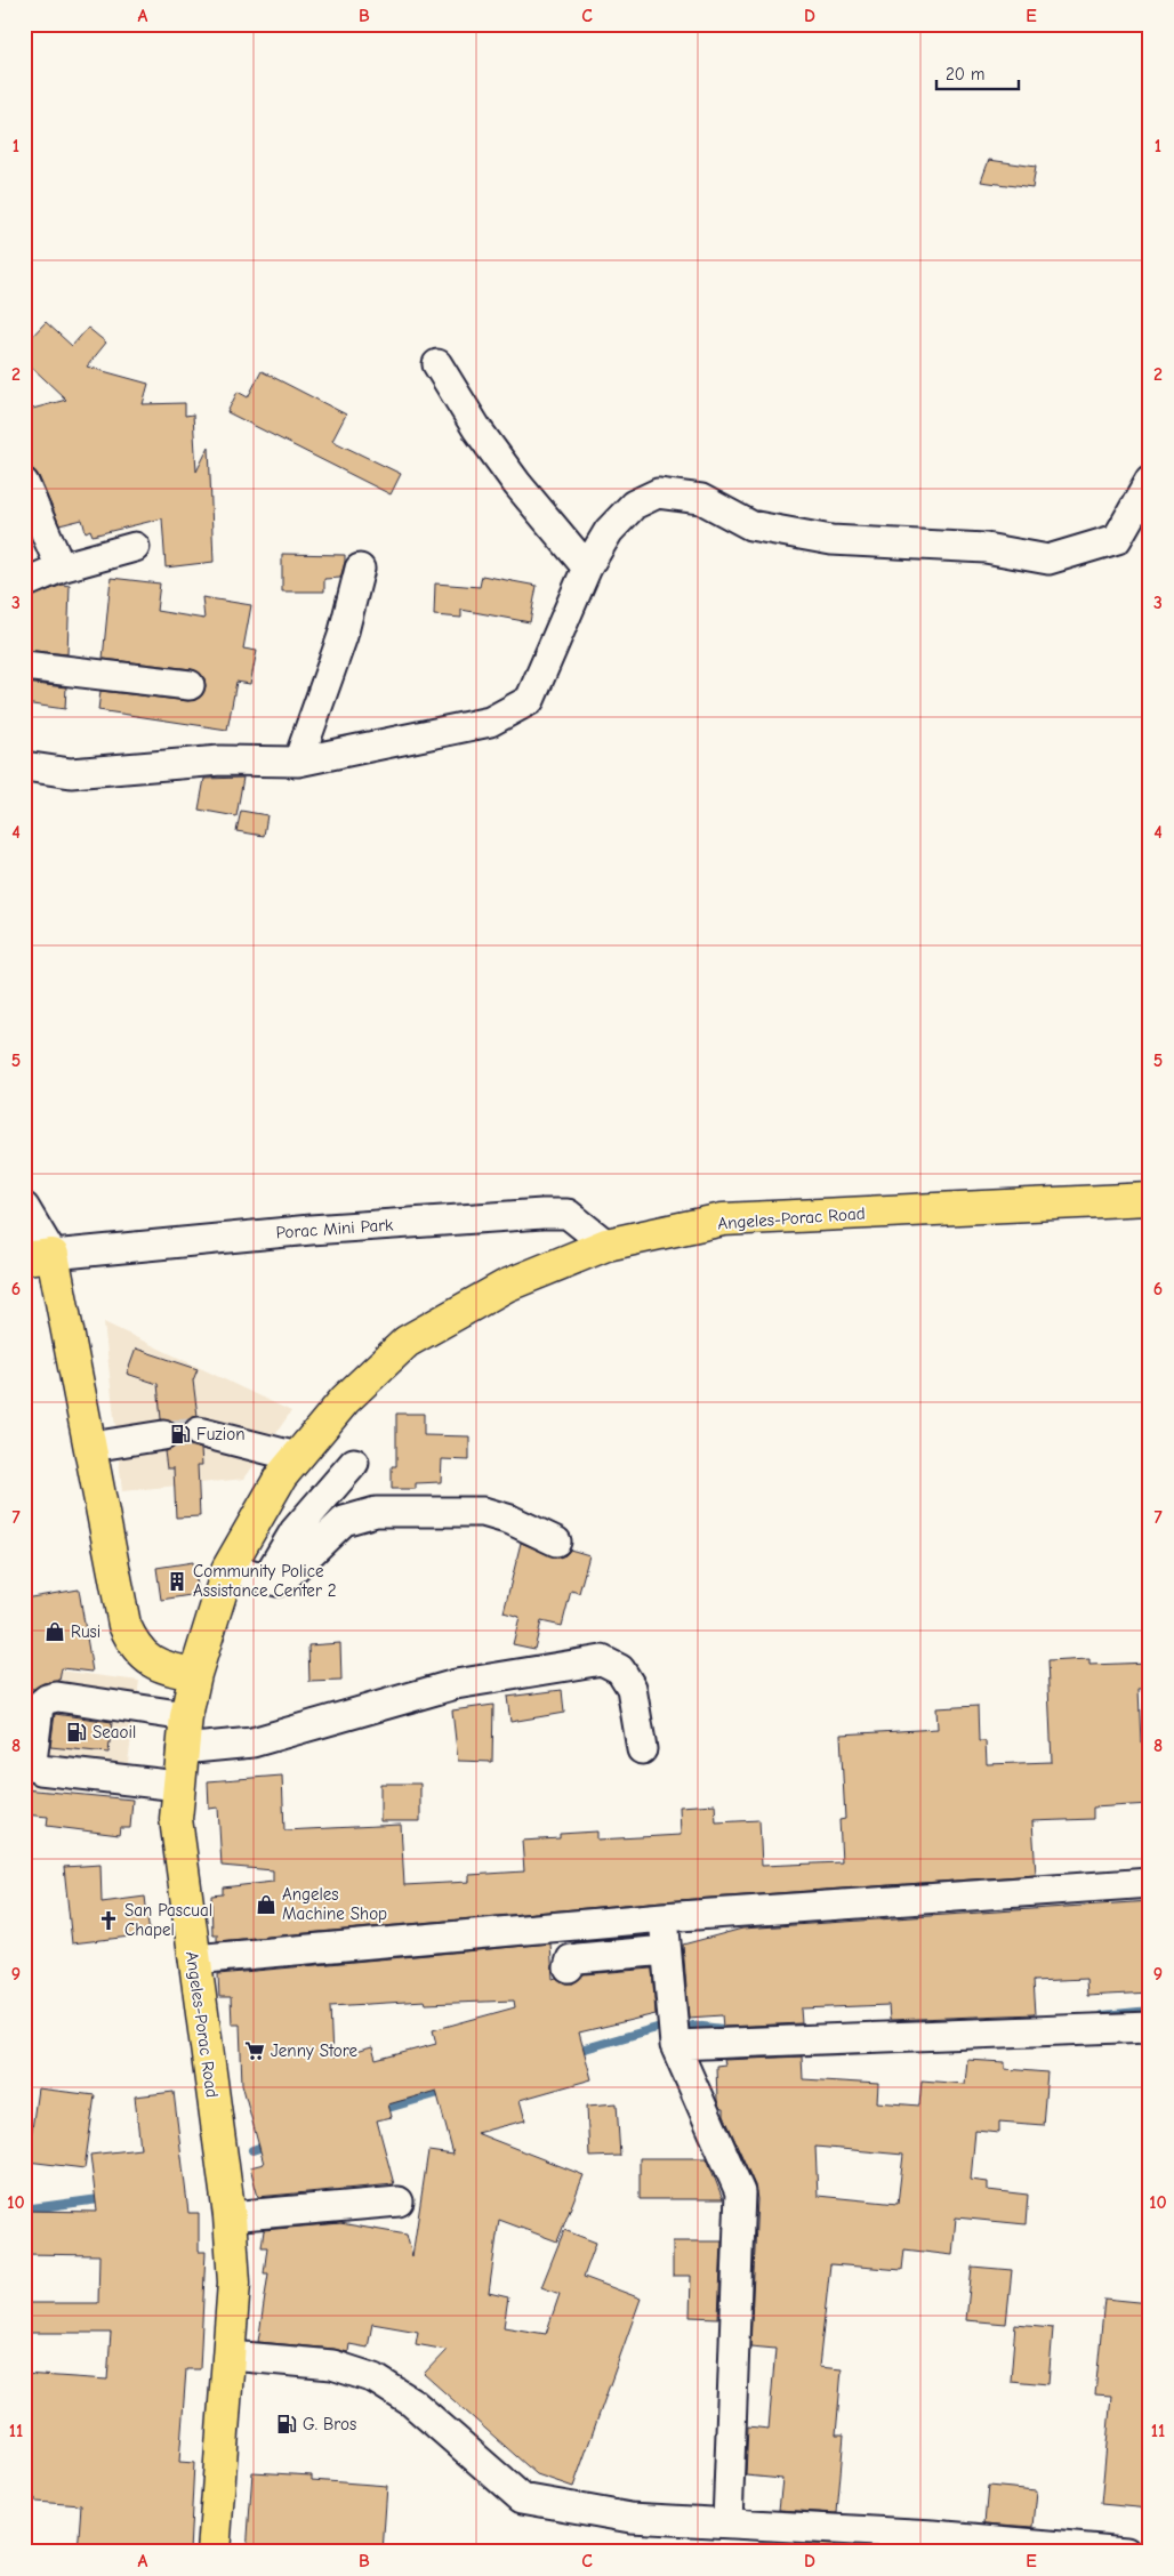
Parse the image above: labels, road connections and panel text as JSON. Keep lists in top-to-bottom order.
{
  "streets": {
    "main road": ["Angeles-Porac Road"],
    "street": ["Porac Mini Park"]
  },
  "crossings": [
    ["Angeles-Porac Road", "Porac Mini Park"]
  ],
  "places": {
    "fuel station": ["Fuzion", "Seaoil", "G. Bros"],
    "building": ["Community Police Assistance Center 2"],
    "shop": ["Rusi", "Angeles Machine Shop"],
    "church": ["San Pascual Chapel"],
    "supermarket": ["Jenny Store"]
  },
  "scale_bar": "20 m",
  "grid": {
    "columns": [
      "A",
      "B",
      "C",
      "D",
      "E"
    ],
    "rows": [
      "1",
      "2",
      "3",
      "4",
      "5",
      "6",
      "7",
      "8",
      "9",
      "10",
      "11"
    ]
  }
}
